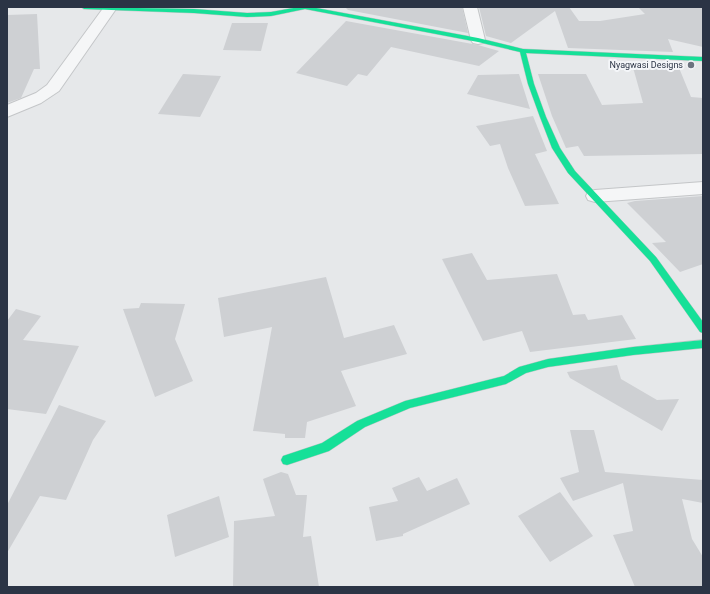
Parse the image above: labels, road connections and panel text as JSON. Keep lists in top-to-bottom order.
{
  "places": ["Nyagwasi Designs"]
}
